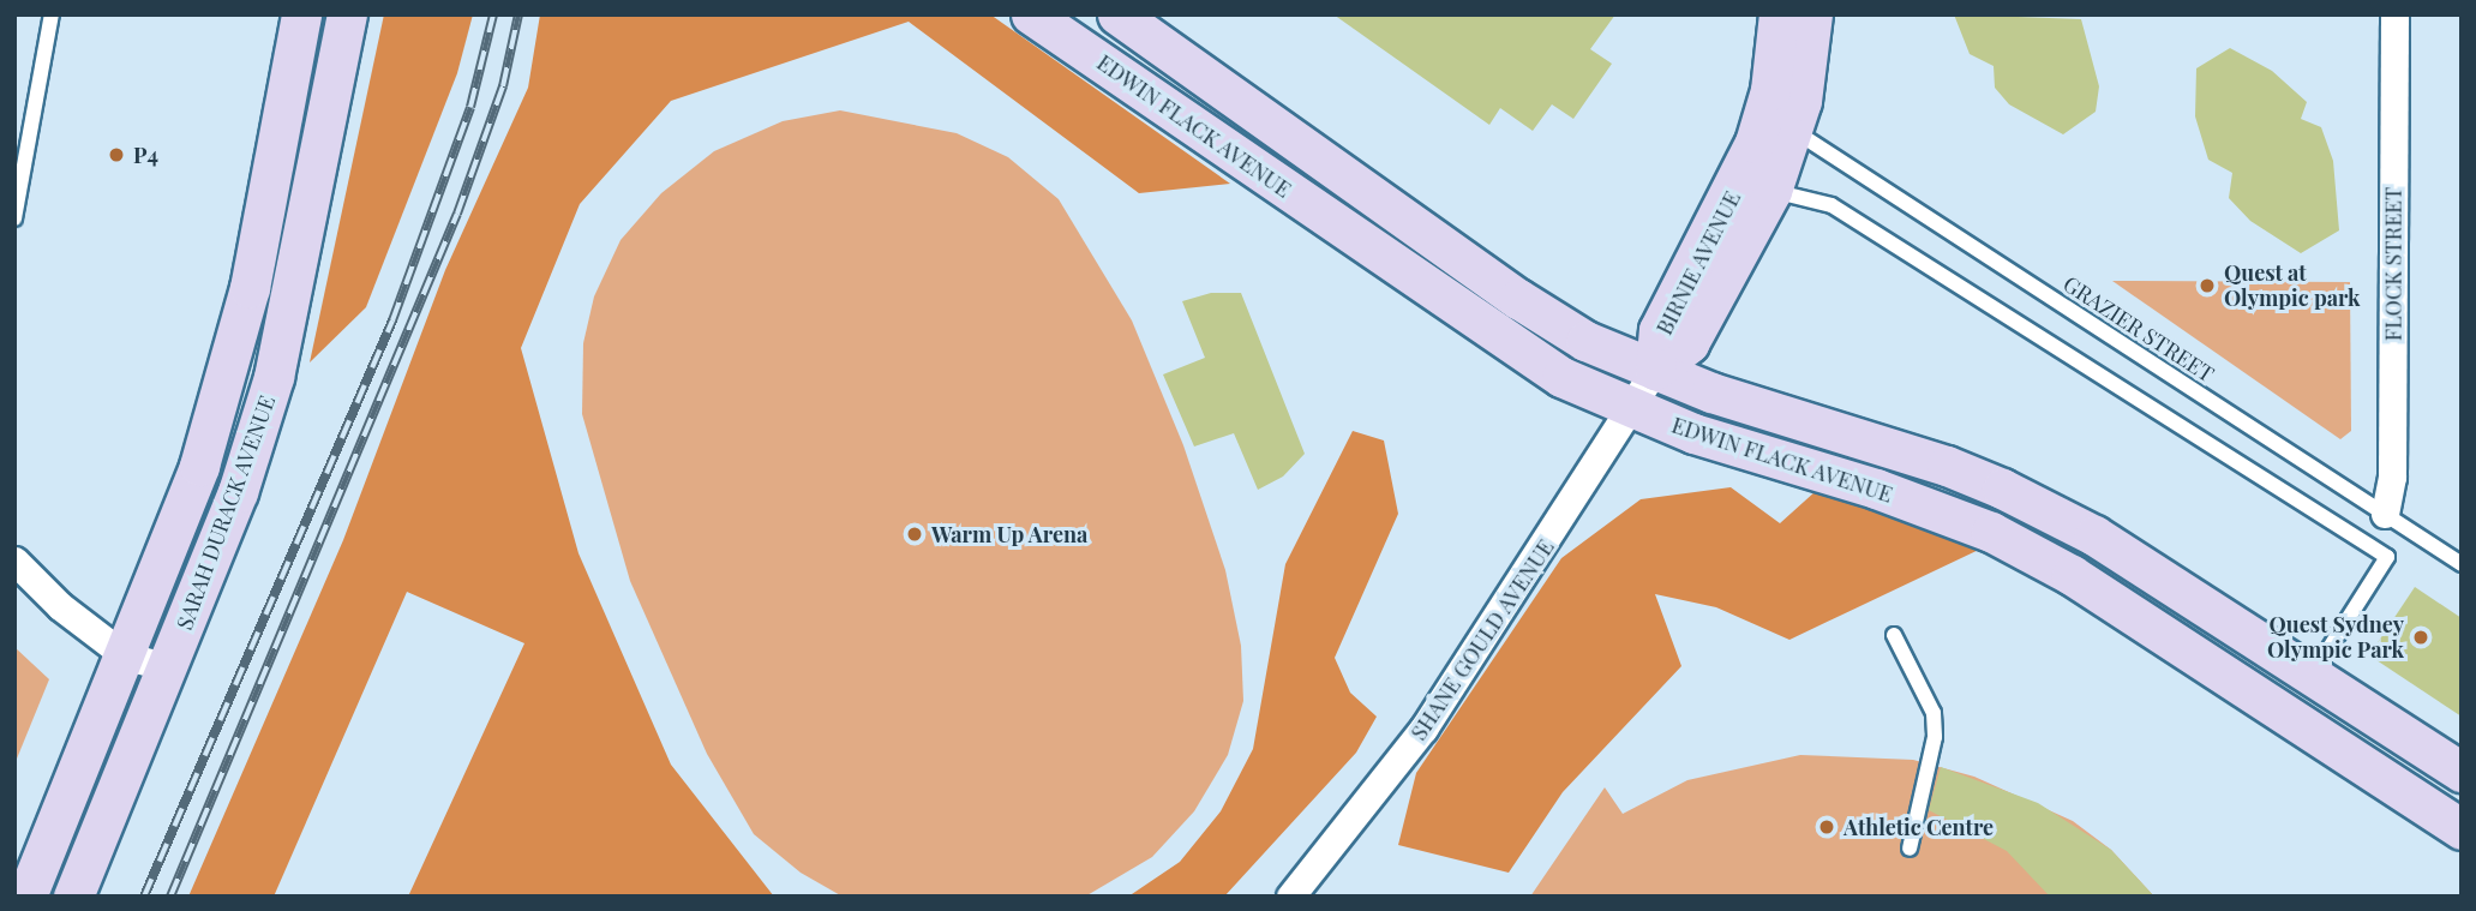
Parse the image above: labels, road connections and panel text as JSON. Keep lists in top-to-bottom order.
{
  "streets": {
    "street": [
      "EDWIN FLACK AVENUE",
      "BIRNIE AVENUE",
      "FLOCK STREET",
      "SARAH DURACK AVENUE",
      "SHANE GOULD AVENUE"
    ],
    "lane": ["GRAZIER STREET"]
  },
  "crossings": [
    ["EDWIN FLACK AVENUE", "BIRNIE AVENUE"],
    ["EDWIN FLACK AVENUE", "SHANE GOULD AVENUE"],
    ["BIRNIE AVENUE", "GRAZIER STREET"],
    ["BIRNIE AVENUE", "SHANE GOULD AVENUE"],
    ["FLOCK STREET", "GRAZIER STREET"]
  ],
  "places": [
    "P4",
    "Quest at Olympic park",
    "Warm Up Arena",
    "Quest Sydney Olympic Park",
    "Athletic Centre"
  ]
}
